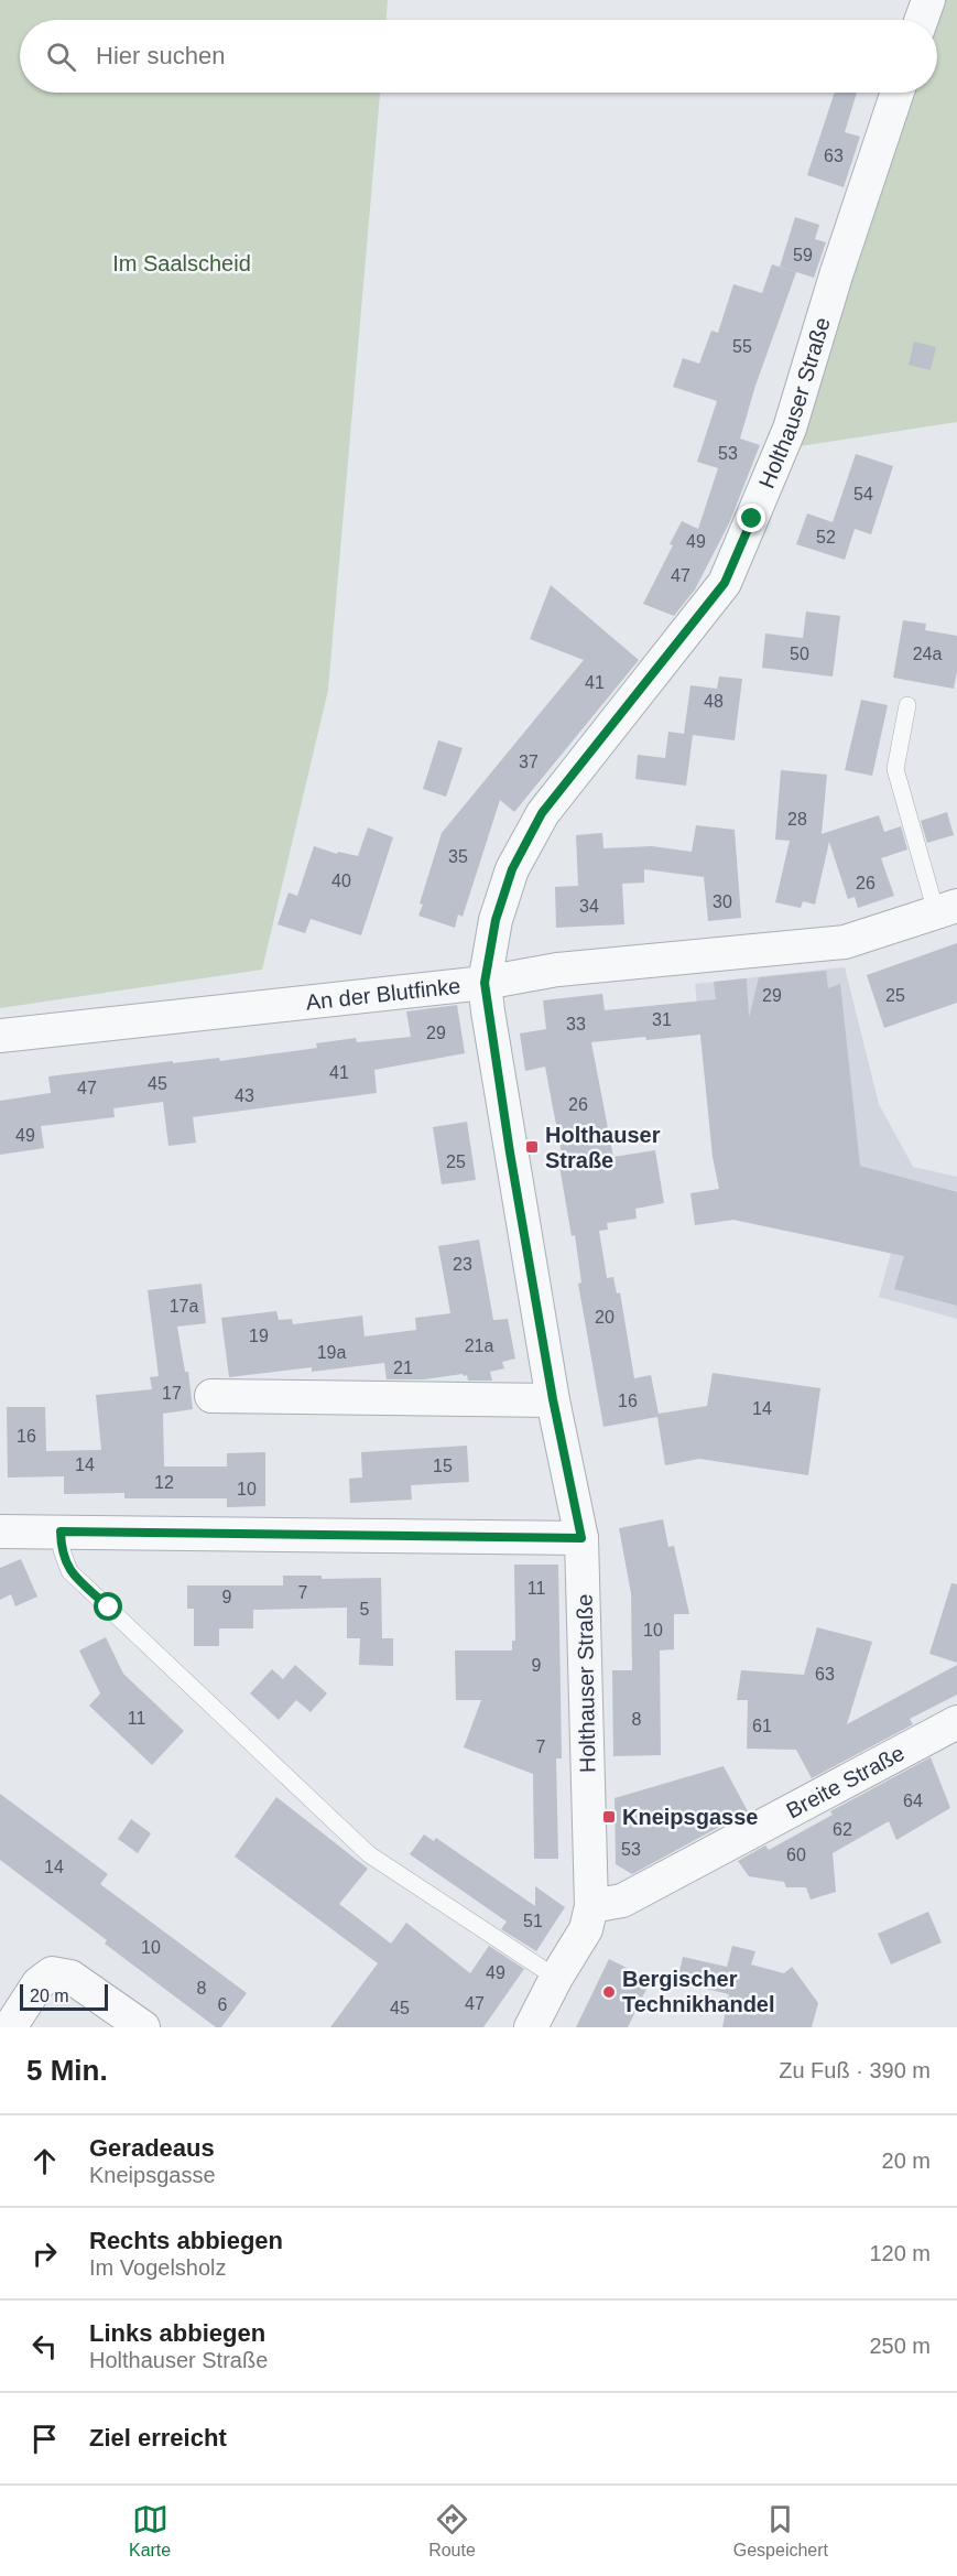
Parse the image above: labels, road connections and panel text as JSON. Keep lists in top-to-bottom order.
{
  "streets": {
    "street": ["Holthauser Straße", "An der Blutfinke", "Breite Straße"]
  },
  "crossings": [
    ["Holthauser Straße", "An der Blutfinke"],
    ["Holthauser Straße", "Breite Straße"]
  ],
  "parks": ["Im Saalscheid"],
  "places": {
    "transit": ["Holthauser Straße", "Kneipsgasse"],
    "other": ["Bergischer Technikhandel"]
  },
  "house_numbers": [
    "63",
    "59",
    "55",
    "53",
    "54",
    "52",
    "49",
    "47",
    "50",
    "24a",
    "41",
    "48",
    "37",
    "28",
    "35",
    "40",
    "26",
    "30",
    "34",
    "29",
    "25",
    "31",
    "33",
    "29",
    "41",
    "45",
    "47",
    "43",
    "26",
    "49",
    "25",
    "23",
    "17a",
    "20",
    "19",
    "21a",
    "19a",
    "21",
    "17",
    "16",
    "14",
    "16",
    "14",
    "15",
    "12",
    "10",
    "11",
    "7",
    "9",
    "5",
    "10",
    "9",
    "63",
    "11",
    "8",
    "61",
    "7",
    "64",
    "62",
    "53",
    "60",
    "14",
    "51",
    "10",
    "49",
    "8",
    "47",
    "6",
    "45"
  ],
  "scale_bar": "20 m",
  "page": {
    "search": "Hier suchen",
    "scale": "20 m",
    "heading": ["5 Min.", "Zu Fuß · 390 m"],
    "list": [
      ["Geradeaus", "Kneipsgasse", "20 m"],
      ["Rechts abbiegen", "Im Vogelsholz", "120 m"],
      ["Links abbiegen", "Holthauser Straße", "250 m"],
      "Ziel erreicht"
    ],
    "nav": ["Karte", "Route", "Gespeichert"]
  }
}
